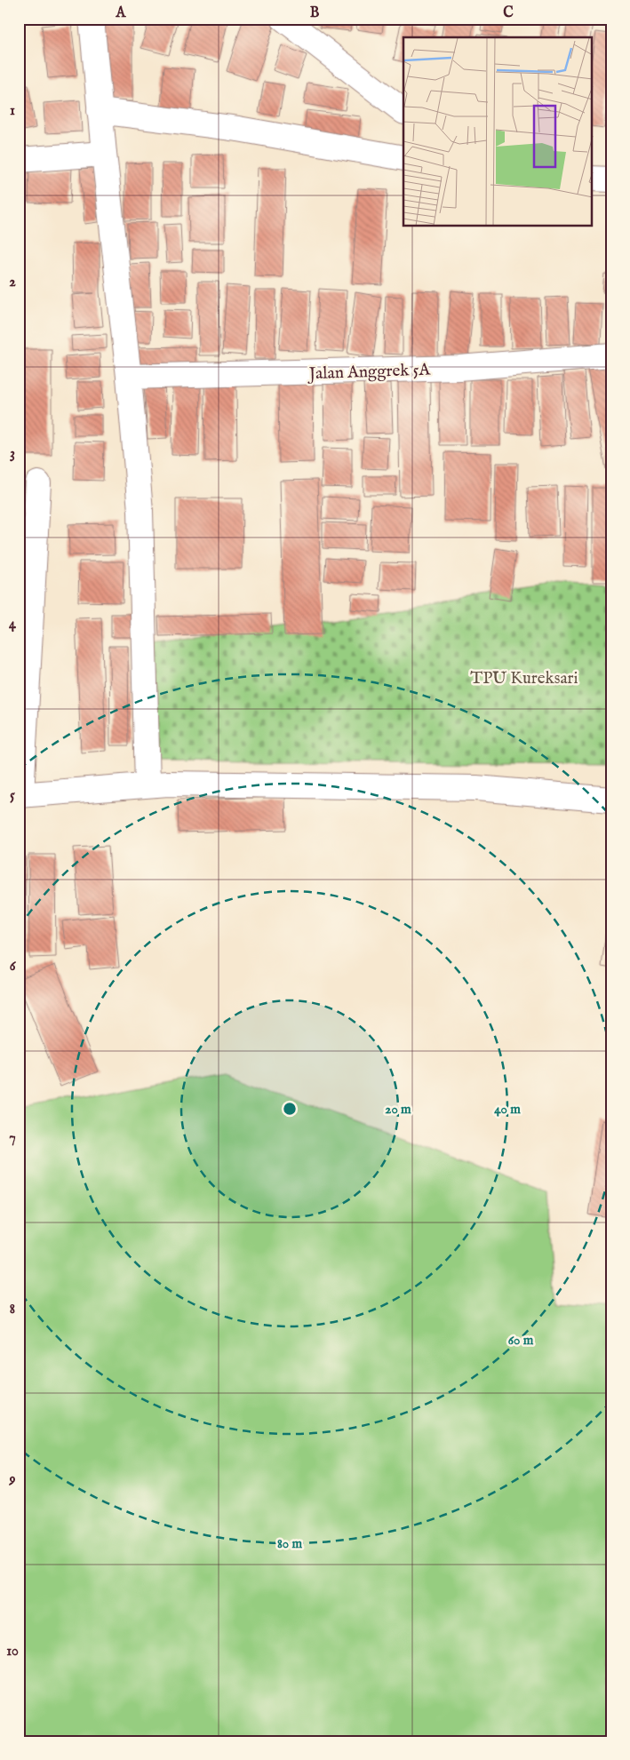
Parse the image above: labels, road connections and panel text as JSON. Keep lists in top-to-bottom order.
{
  "streets": {
    "street": ["Jalan Anggrek 5A"]
  },
  "parks": ["TPU Kureksari"],
  "grid": {
    "columns": ["A", "B", "C"],
    "rows": [
      "1",
      "2",
      "3",
      "4",
      "5",
      "6",
      "7",
      "8",
      "9",
      "10"
    ]
  },
  "rings": [
    "20 m",
    "40 m",
    "60 m",
    "80 m"
  ]
}
